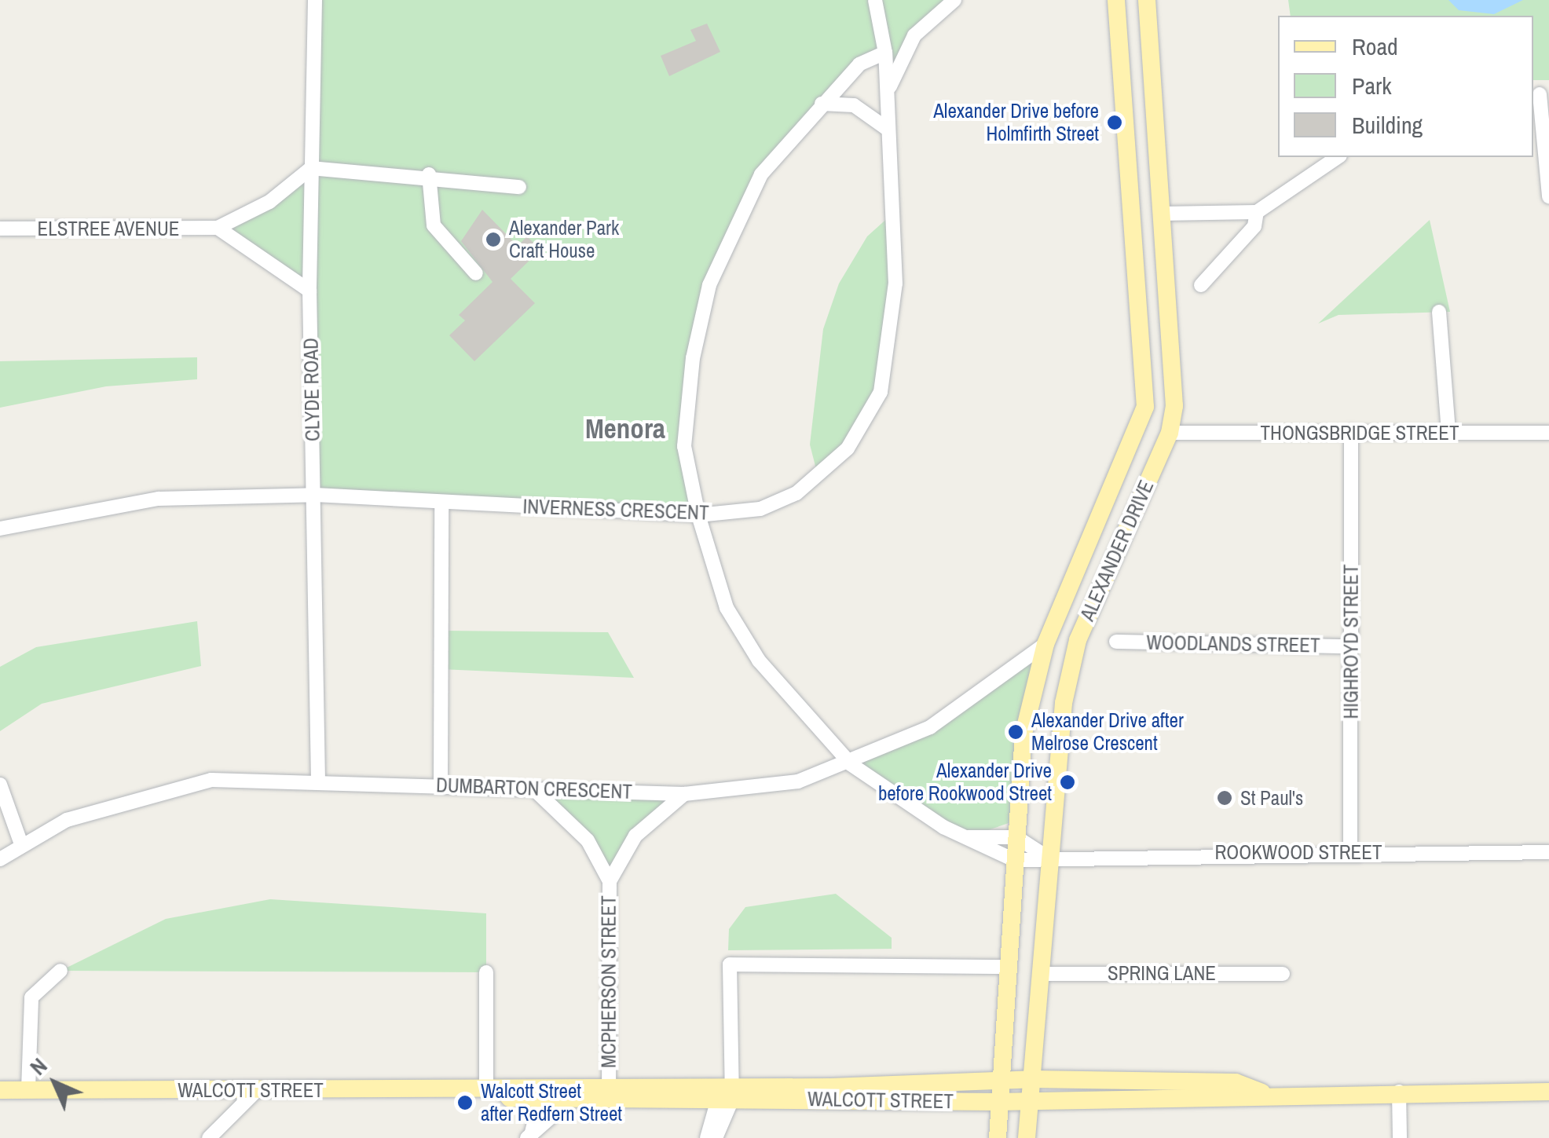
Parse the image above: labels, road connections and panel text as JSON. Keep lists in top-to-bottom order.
{
  "streets": {
    "main road": ["ALEXANDER DRIVE", "WALCOTT STREET"],
    "street": [
      "ELSTREE AVENUE",
      "CLYDE ROAD",
      "THONGSBRIDGE STREET",
      "INVERNESS CRESCENT",
      "HIGHROYD STREET",
      "WOODLANDS STREET",
      "DUMBARTON CRESCENT",
      "ROOKWOOD STREET",
      "SPRING LANE",
      "MCPHERSON STREET"
    ]
  },
  "crossings": [
    ["ELSTREE AVENUE", "CLYDE ROAD"],
    ["CLYDE ROAD", "INVERNESS CRESCENT"],
    ["CLYDE ROAD", "DUMBARTON CRESCENT"],
    ["THONGSBRIDGE STREET", "ALEXANDER DRIVE"],
    ["THONGSBRIDGE STREET", "HIGHROYD STREET"],
    ["ALEXANDER DRIVE", "DUMBARTON CRESCENT"],
    ["ALEXANDER DRIVE", "ROOKWOOD STREET"],
    ["ALEXANDER DRIVE", "SPRING LANE"],
    ["ALEXANDER DRIVE", "WALCOTT STREET"],
    ["HIGHROYD STREET", "WOODLANDS STREET"],
    ["HIGHROYD STREET", "ROOKWOOD STREET"],
    ["DUMBARTON CRESCENT", "MCPHERSON STREET"],
    ["MCPHERSON STREET", "WALCOTT STREET"]
  ],
  "districts": ["Menora"],
  "places": [
    "Alexander Drive before Holmfirth Street",
    "Alexander Park Craft House",
    "Alexander Drive after Melrose Crescent",
    "Alexander Drive before Rookwood Street",
    "St Paul's",
    "Walcott Street after Redfern Street"
  ],
  "legend": ["Road", "Park", "Building"],
  "north": "top left"
}
